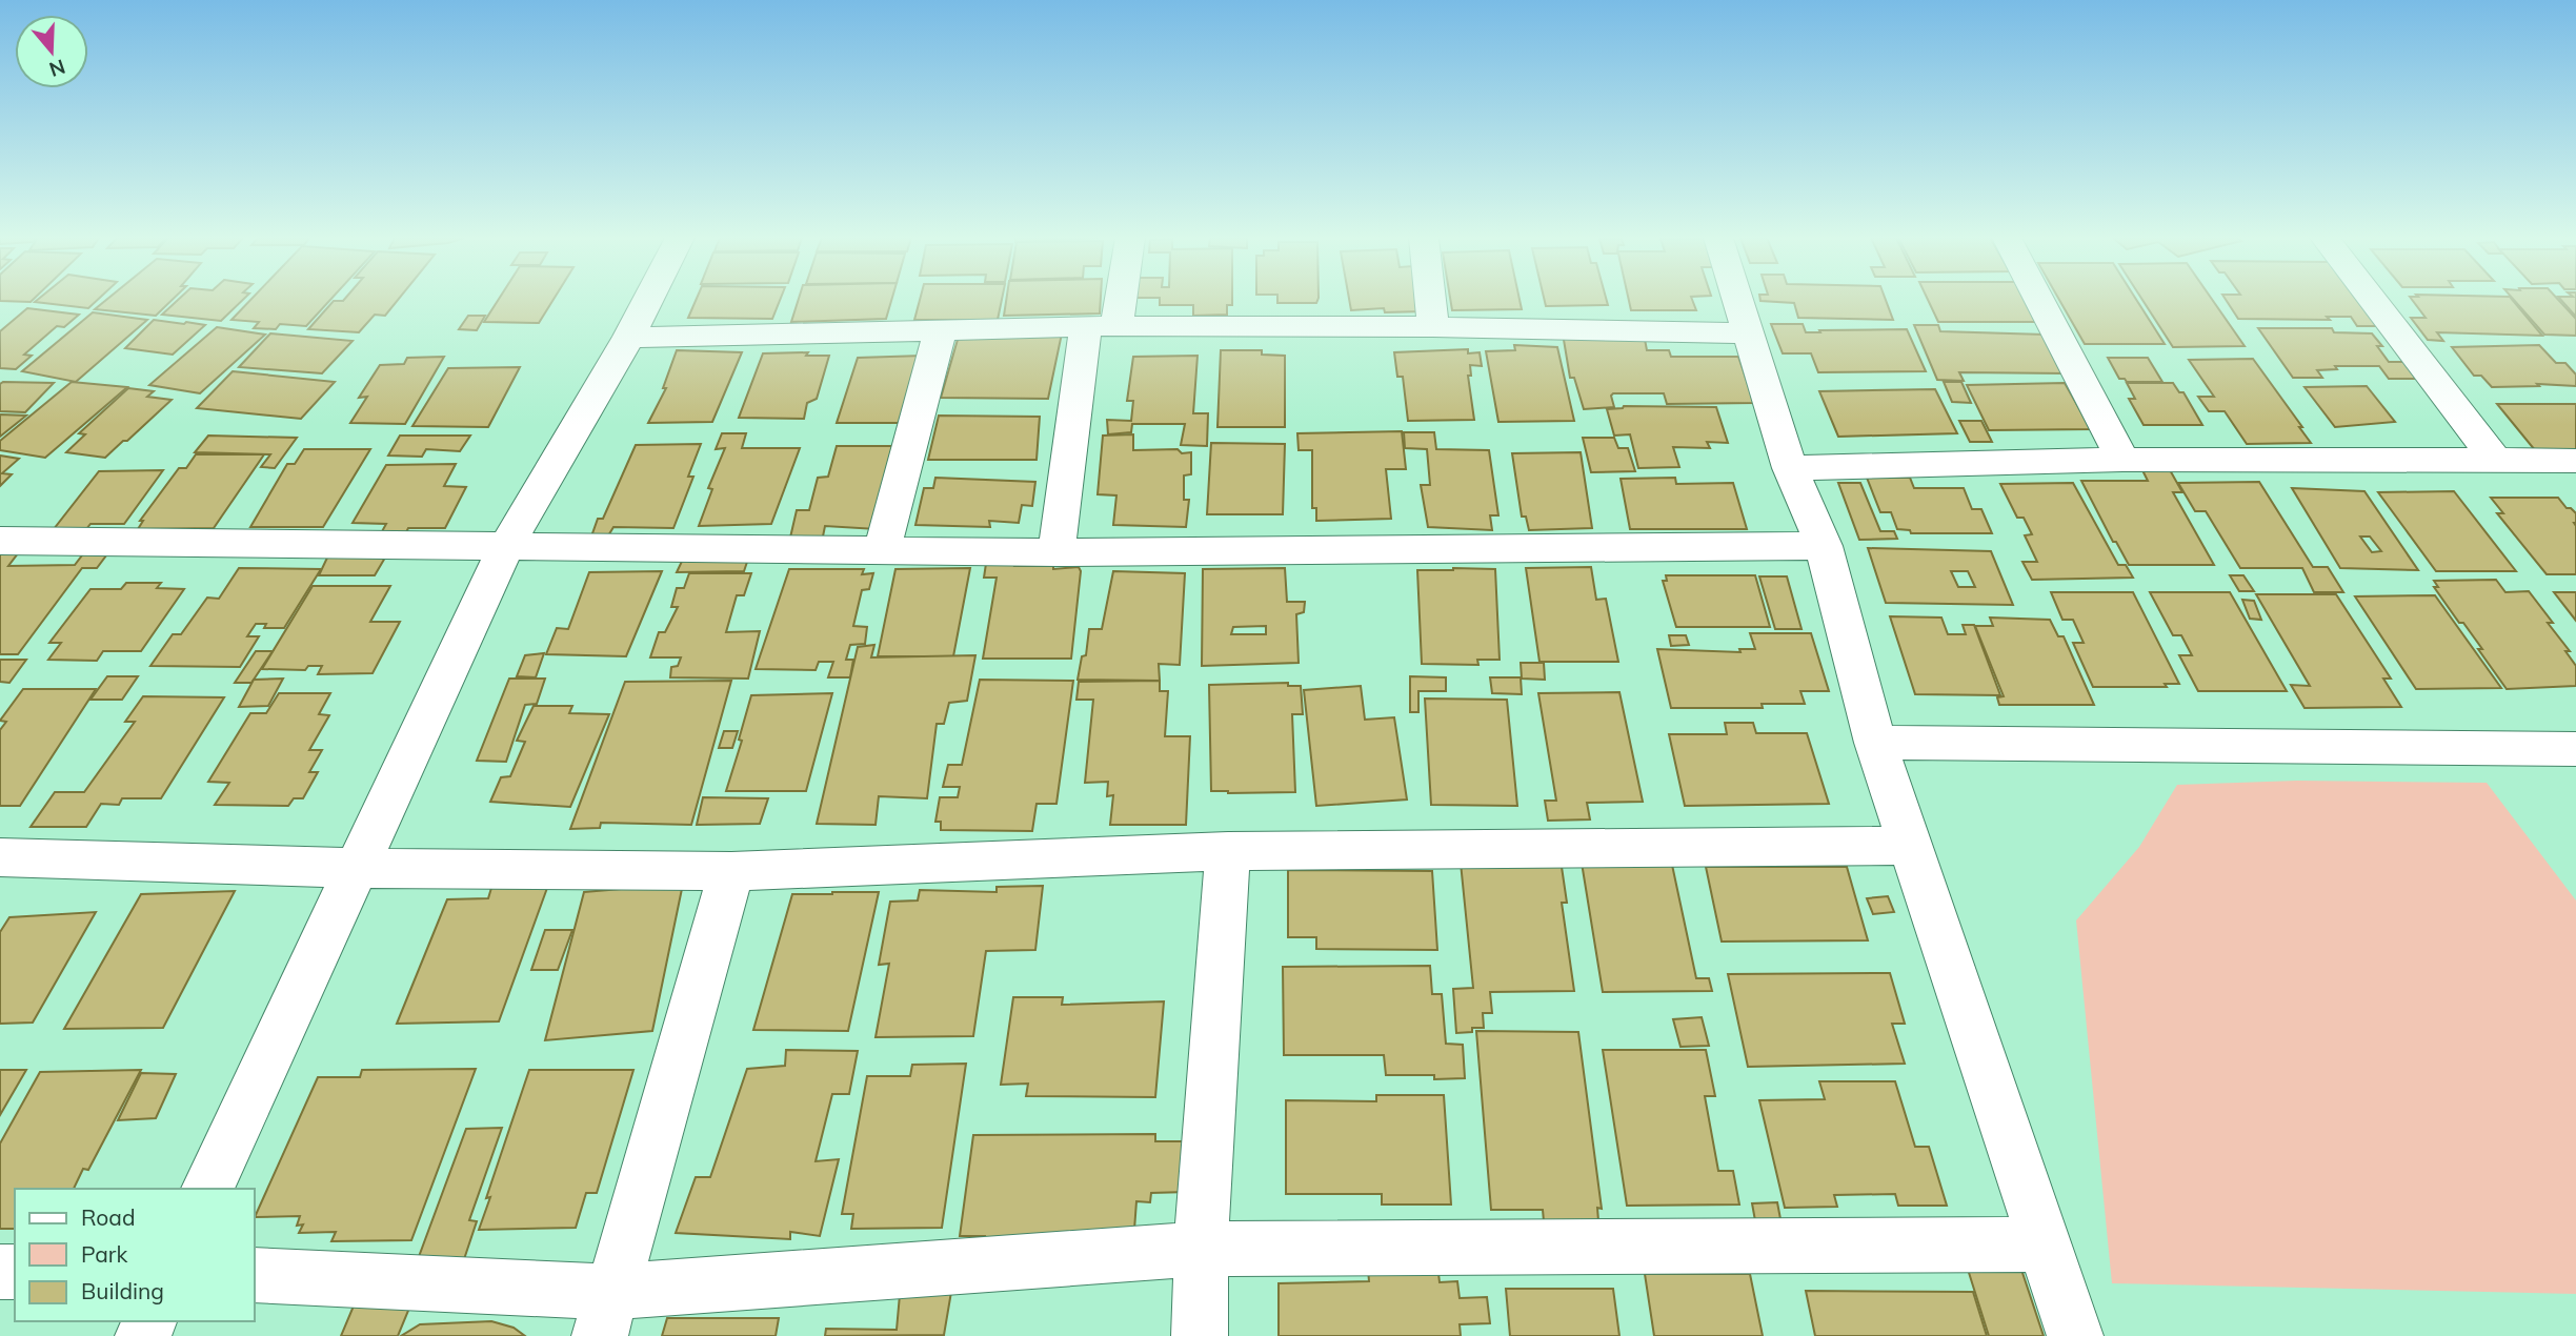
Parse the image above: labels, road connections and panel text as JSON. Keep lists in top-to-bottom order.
{
  "legend": ["Road", "Park", "Building"],
  "north": "bottom"
}
